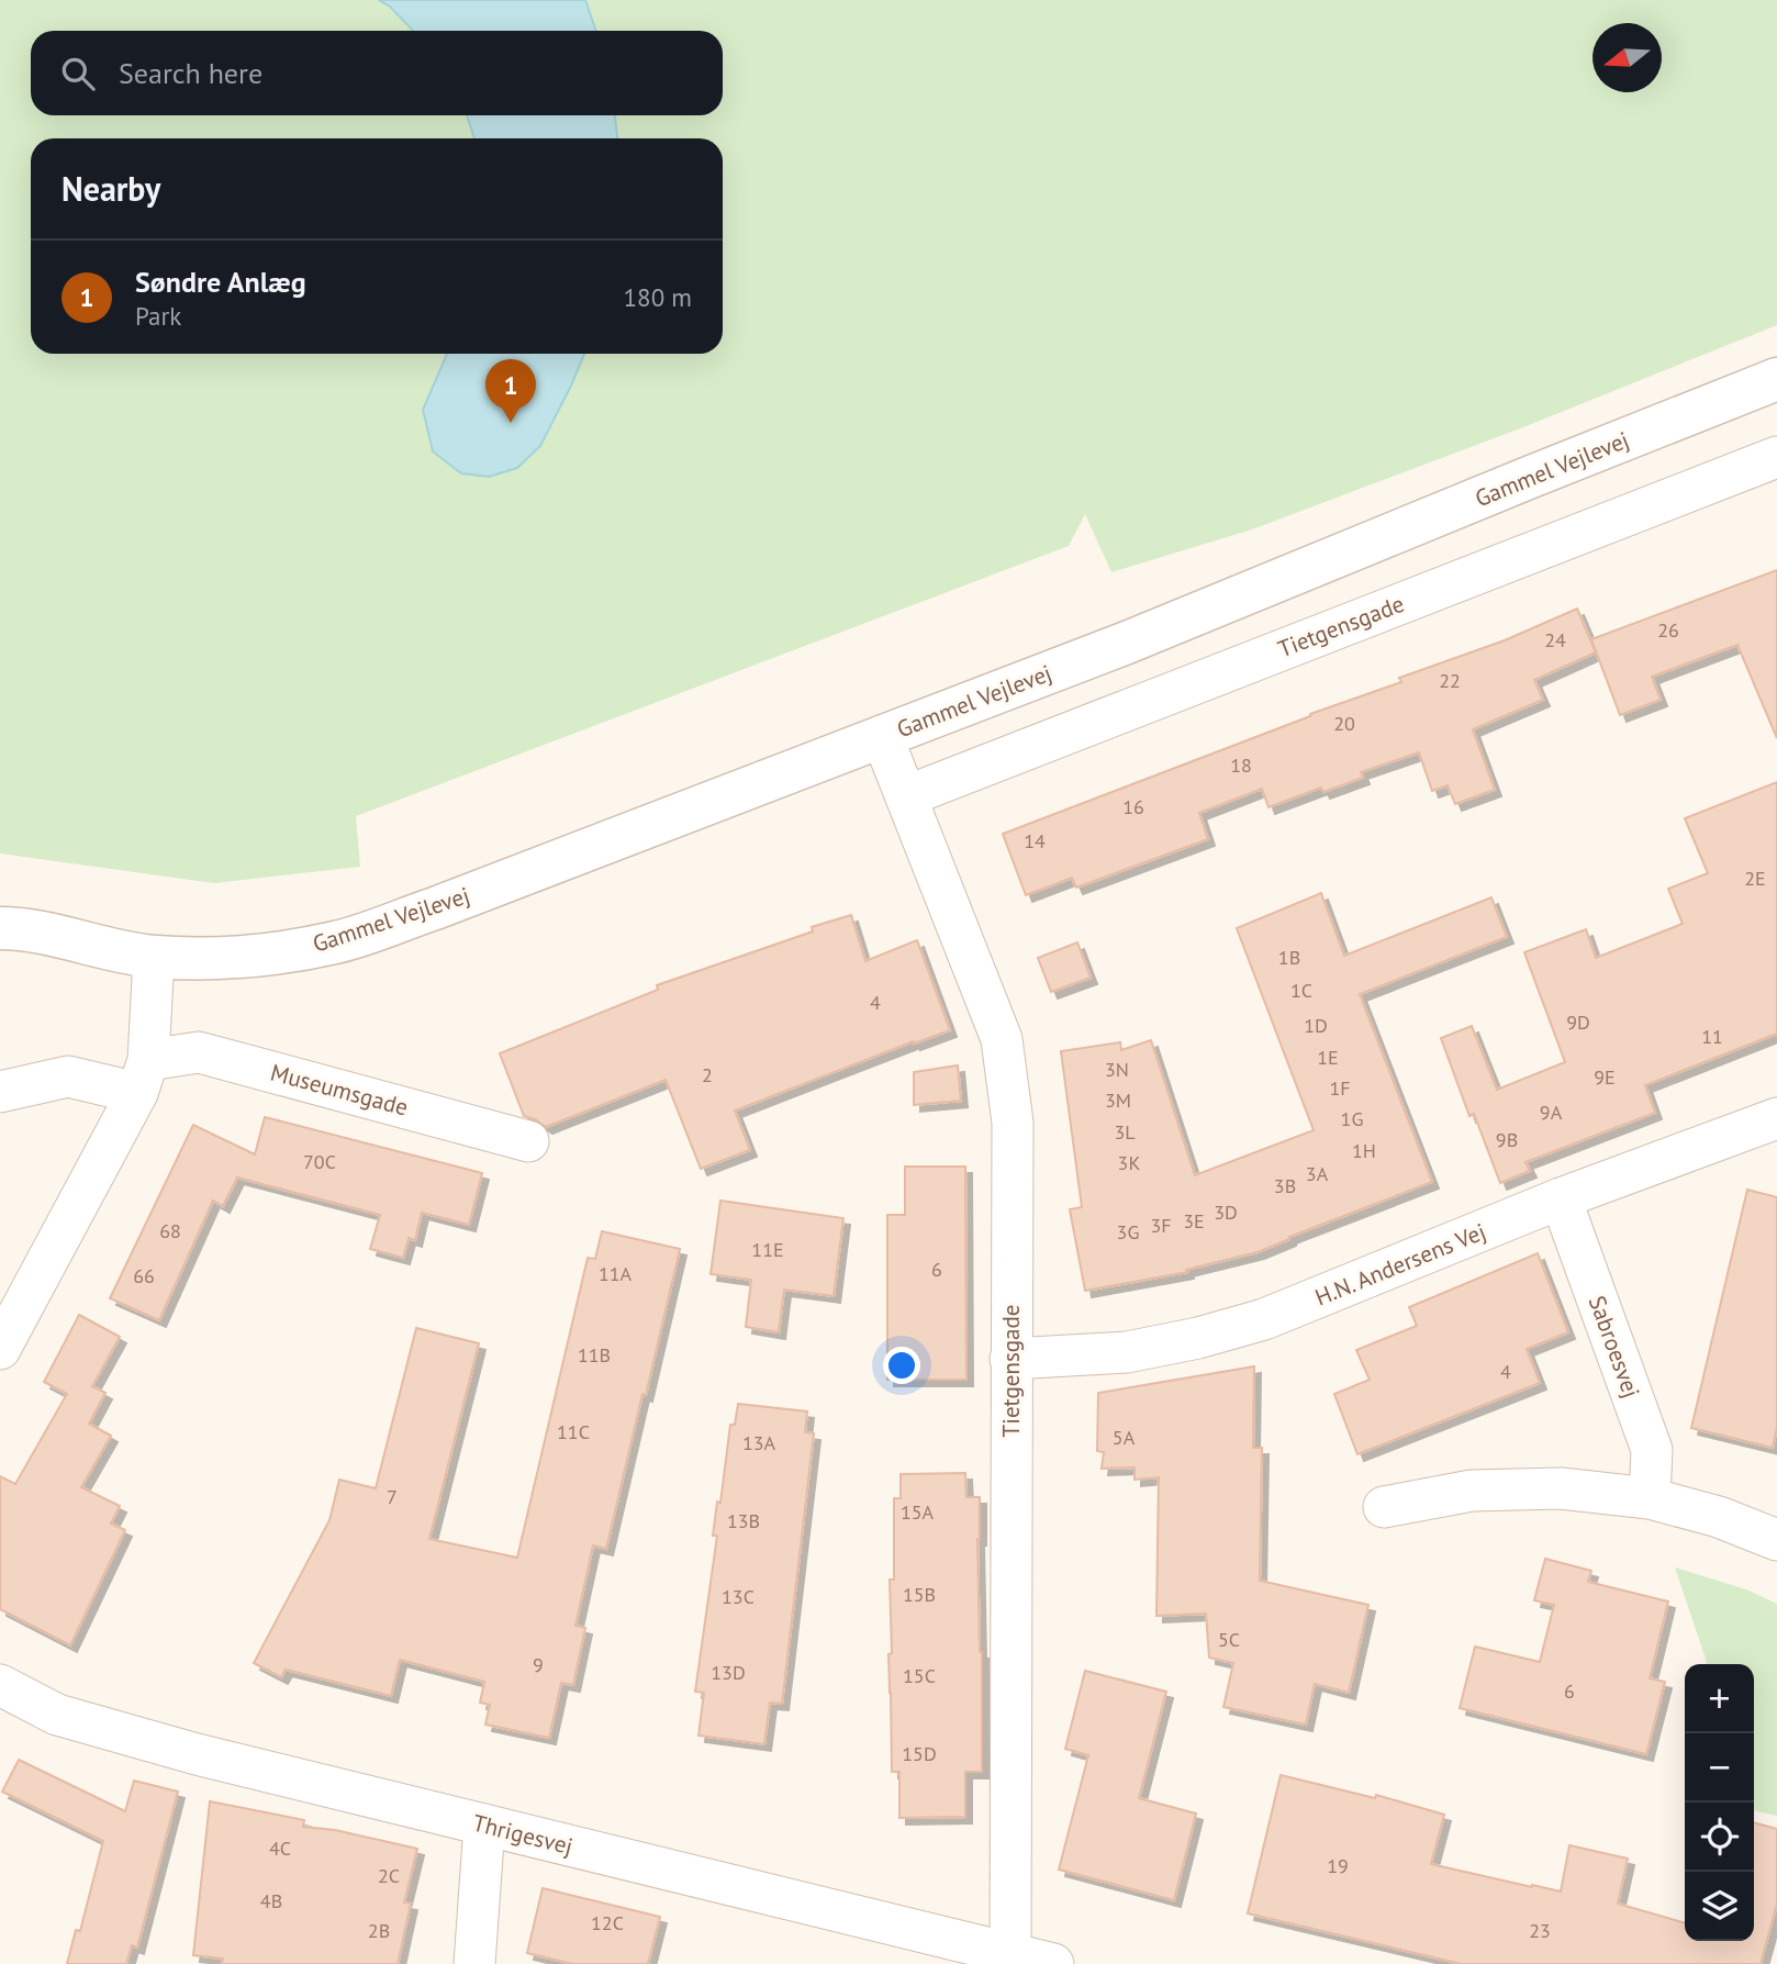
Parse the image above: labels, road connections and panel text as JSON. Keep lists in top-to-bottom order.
{
  "streets": {
    "street": [
      "Gammel Vejlevej",
      "Tietgensgade",
      "Museumsgade",
      "H.N. Andersens Vej",
      "Sabroesvej",
      "Thrigesvej"
    ]
  },
  "crossings": [
    ["Gammel Vejlevej", "Tietgensgade"],
    ["Tietgensgade", "H.N. Andersens Vej"],
    ["Tietgensgade", "Thrigesvej"],
    ["H.N. Andersens Vej", "Sabroesvej"]
  ],
  "house_numbers": [
    "26",
    "24",
    "22",
    "20",
    "18",
    "16",
    "14",
    "2E",
    "1B",
    "1C",
    "4",
    "9D",
    "1D",
    "11",
    "1E",
    "3N",
    "2",
    "9E",
    "1F",
    "3M",
    "9A",
    "1G",
    "3L",
    "9B",
    "1H",
    "70C",
    "3K",
    "3A",
    "3B",
    "3D",
    "3E",
    "3F",
    "68",
    "3G",
    "11E",
    "6",
    "11A",
    "66",
    "11B",
    "4",
    "11C",
    "5A",
    "13A",
    "7",
    "15A",
    "13B",
    "15B",
    "13C",
    "5C",
    "9",
    "13D",
    "15C",
    "6",
    "15D",
    "4C",
    "19",
    "2C",
    "4B",
    "12C",
    "2B",
    "23"
  ],
  "north": "left",
  "page": {
    "search": "Search here",
    "heading": "Nearby",
    "list": [
      {
        "mark": "1",
        "name": "Søndre Anlæg",
        "note": "Park",
        "value": "180 m"
      }
    ],
    "pins": "1",
    "map_buttons": ["+", "−"]
  }
}
